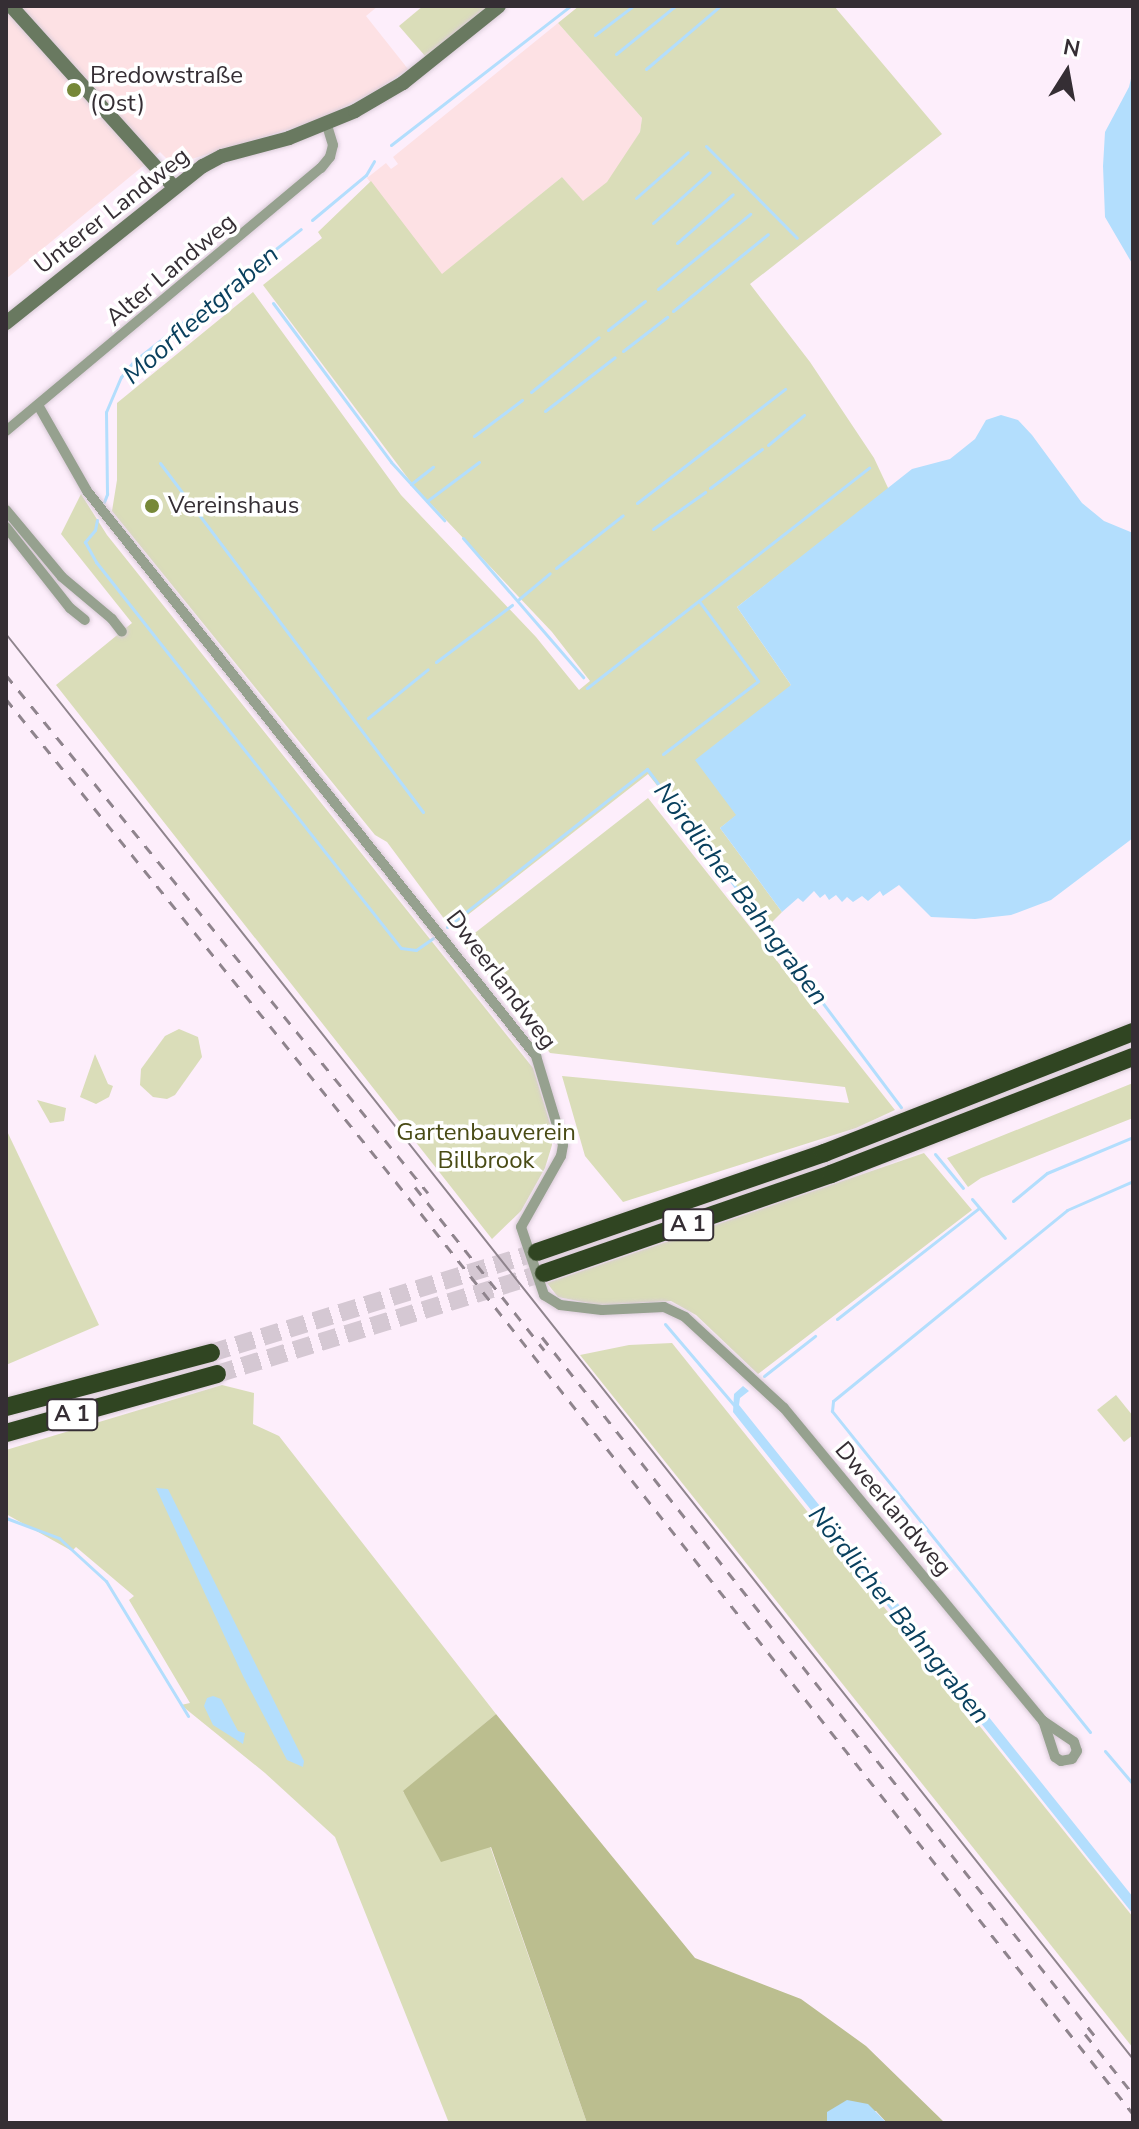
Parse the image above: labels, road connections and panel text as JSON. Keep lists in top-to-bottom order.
{
  "streets": {
    "highway": ["A 1"],
    "main road": ["Unterer Landweg"],
    "street": ["Alter Landweg", "Dweerlandweg"]
  },
  "crossings": [
    ["Unterer Landweg", "Alter Landweg"],
    ["Alter Landweg", "Dweerlandweg"]
  ],
  "water": ["Moorfleetgraben", "Nördlicher Bahngraben"],
  "parks": ["Gartenbauverein Billbrook"],
  "places": ["Bredowstraße (Ost)", "Vereinshaus"],
  "north": "top"
}
